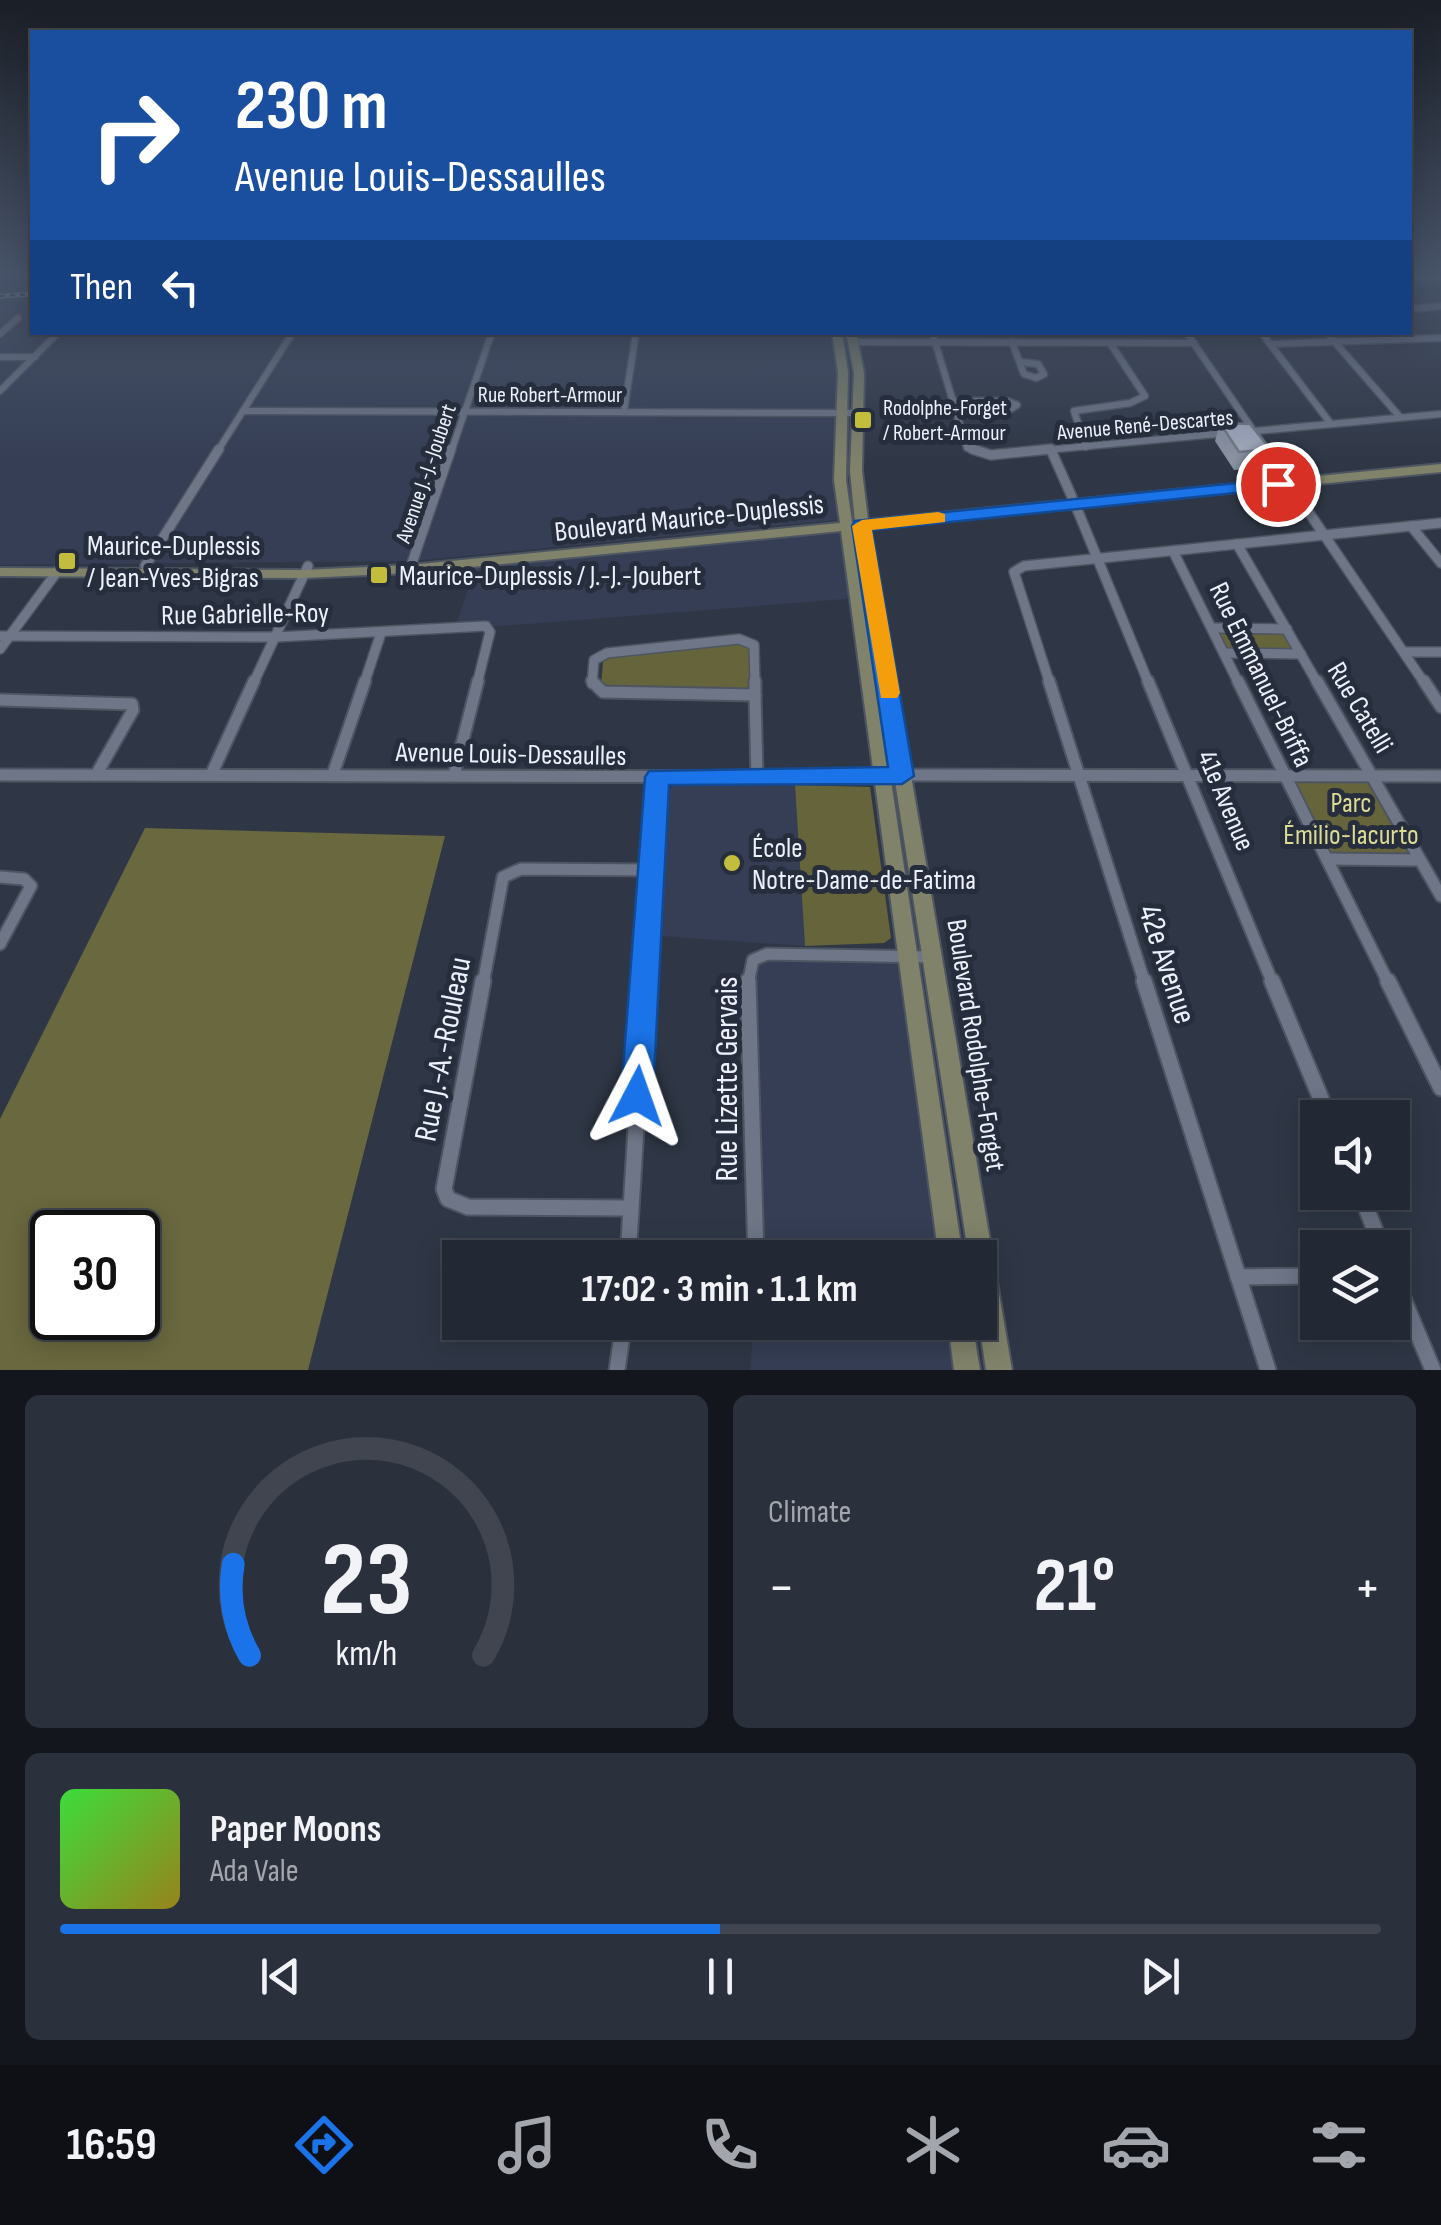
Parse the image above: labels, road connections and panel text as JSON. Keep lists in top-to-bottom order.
{
  "streets": {
    "street": [
      "Rue Robert-Armour",
      "Avenue René-Descartes",
      "Avenue J.-J.-Joubert",
      "Boulevard Maurice-Duplessis",
      "Rue Gabrielle-Roy",
      "Rue Emmanuel-Briffa",
      "Rue Catelli",
      "Avenue Louis-Dessaulles",
      "41e Avenue",
      "42e Avenue",
      "Boulevard Rodolphe-Forget",
      "Rue J.-A.-Rouleau",
      "Rue Lizette Gervais"
    ]
  },
  "crossings": [
    ["Rue Robert-Armour", "Avenue J.-J.-Joubert"],
    ["Rue Robert-Armour", "Boulevard Rodolphe-Forget"],
    ["Avenue René-Descartes", "41e Avenue"],
    ["Avenue J.-J.-Joubert", "Boulevard Maurice-Duplessis"],
    ["Boulevard Maurice-Duplessis", "41e Avenue"],
    ["Boulevard Maurice-Duplessis", "Boulevard Rodolphe-Forget"],
    ["Rue Gabrielle-Roy", "Avenue Louis-Dessaulles"],
    ["Rue Emmanuel-Briffa", "Avenue Louis-Dessaulles"],
    ["Rue Catelli", "Avenue Louis-Dessaulles"],
    ["Avenue Louis-Dessaulles", "41e Avenue"],
    ["Avenue Louis-Dessaulles", "42e Avenue"],
    ["Avenue Louis-Dessaulles", "Boulevard Rodolphe-Forget"],
    ["41e Avenue", "42e Avenue"],
    ["Boulevard Rodolphe-Forget", "Rue Lizette Gervais"]
  ],
  "parks": ["Parc Émilio-Iacurto"],
  "places": {
    "transit": ["Rodolphe-Forget / Robert-Armour", "Maurice-Duplessis / Jean-Yves-Bigras", "Maurice-Duplessis / J.-J.-Joubert"],
    "other": ["École Notre-Dame-de-Fatima"]
  },
  "page": {
    "turn": ["230 m", "Avenue Louis-Dessaulles"],
    "then": "Then",
    "limit": "30",
    "trip": "17:02 · 3 min · 1.1 km",
    "tile": "Climate",
    "heat": ["−", "21°", "+"],
    "song": ["Paper Moons", "Ada Vale"],
    "tabs": "16:59",
    "gauge": ["23", "km/h"]
  }
}
